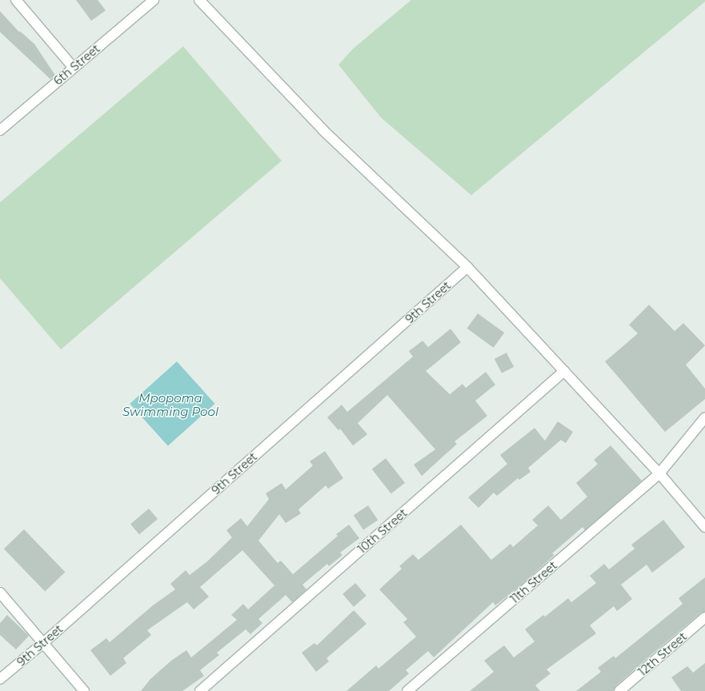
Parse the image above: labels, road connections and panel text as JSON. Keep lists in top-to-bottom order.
{
  "streets": {
    "street": [
      "6th Street",
      "9th Street",
      "10th Street",
      "11th Street",
      "12th Street"
    ]
  },
  "water": ["Mpopoma Swimming Pool"]
}
